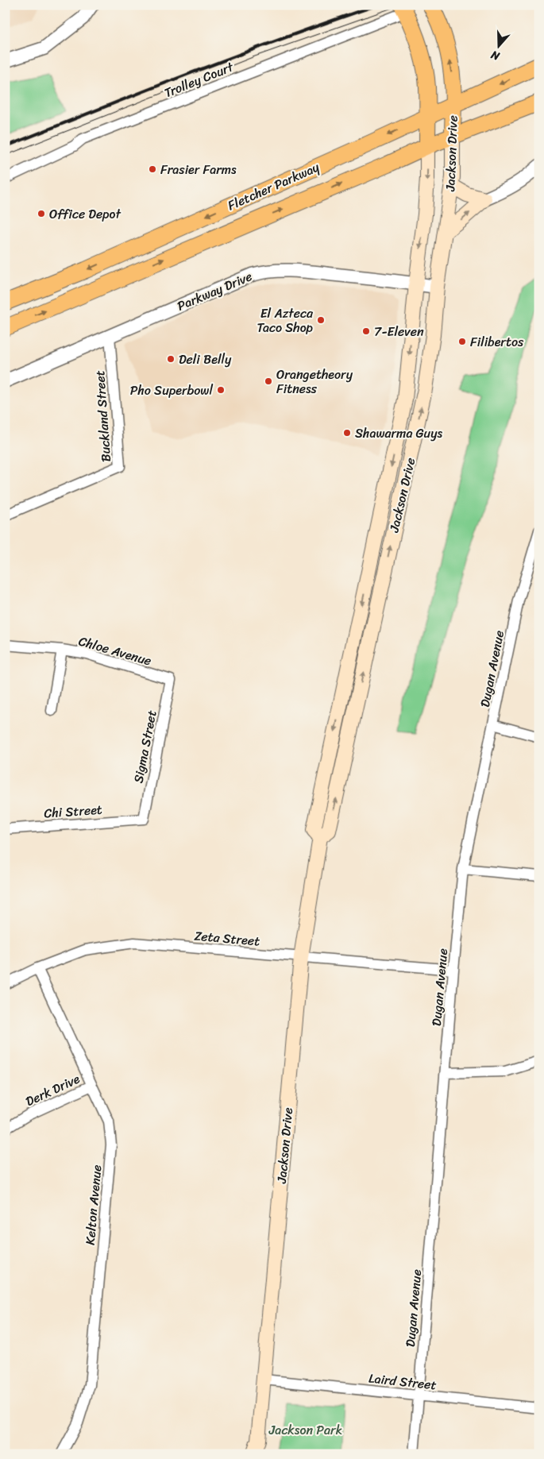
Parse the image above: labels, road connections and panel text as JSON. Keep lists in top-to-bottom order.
{
  "streets": {
    "main road": ["Jackson Drive", "Fletcher Parkway"],
    "street": [
      "Trolley Court",
      "Parkway Drive",
      "Buckland Street",
      "Chloe Avenue",
      "Dugan Avenue",
      "Sigma Street",
      "Chi Street",
      "Zeta Street",
      "Derk Drive",
      "Kelton Avenue",
      "Laird Street"
    ]
  },
  "crossings": [
    ["Trolley Court", "Jackson Drive"],
    ["Jackson Drive", "Fletcher Parkway"],
    ["Jackson Drive", "Parkway Drive"],
    ["Jackson Drive", "Zeta Street"],
    ["Jackson Drive", "Laird Street"],
    ["Parkway Drive", "Buckland Street"],
    ["Chloe Avenue", "Sigma Street"],
    ["Dugan Avenue", "Zeta Street"],
    ["Dugan Avenue", "Laird Street"],
    ["Sigma Street", "Chi Street"],
    ["Zeta Street", "Kelton Avenue"],
    ["Derk Drive", "Kelton Avenue"]
  ],
  "parks": ["Jackson Park"],
  "places": [
    "Frasier Farms",
    "Office Depot",
    "El Azteca Taco Shop",
    "7-Eleven",
    "Filibertos",
    "Deli Belly",
    "Orangetheory Fitness",
    "Pho Superbowl",
    "Shawarma Guys"
  ],
  "north": "bottom"
}
